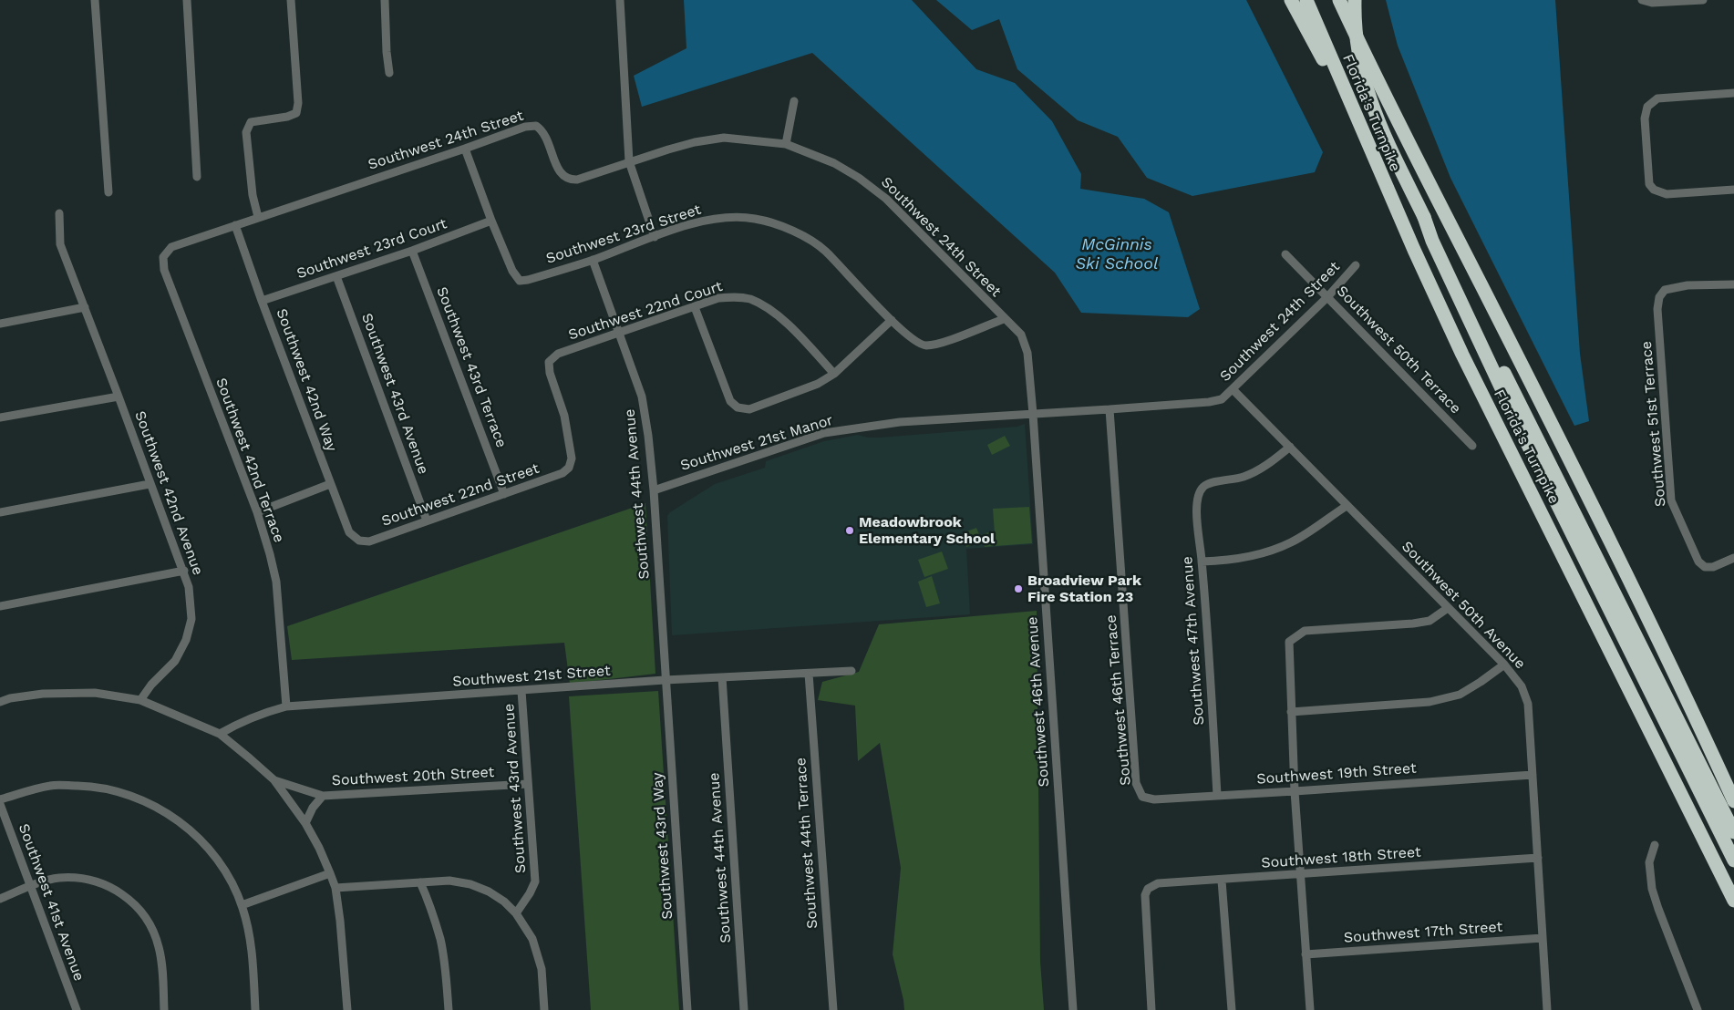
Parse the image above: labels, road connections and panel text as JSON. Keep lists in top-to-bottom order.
{
  "streets": {
    "highway": ["Florida's Turnpike"],
    "street": [
      "Southwest 24th Street",
      "Southwest 23rd Street",
      "Southwest 23rd Court",
      "Southwest 22nd Court",
      "Southwest 50th Terrace",
      "Southwest 43rd Terrace",
      "Southwest 42nd Way",
      "Southwest 43rd Avenue",
      "Southwest 51st Terrace",
      "Southwest 21st Manor",
      "Southwest 42nd Terrace",
      "Southwest 42nd Avenue",
      "Southwest 44th Avenue",
      "Southwest 22nd Street",
      "Southwest 50th Avenue",
      "Southwest 47th Avenue",
      "Southwest 21st Street",
      "Southwest 46th Terrace",
      "Southwest 46th Avenue",
      "Southwest 19th Street",
      "Southwest 20th Street",
      "Southwest 44th Terrace",
      "Southwest 43rd Way",
      "Southwest 18th Street",
      "Southwest 41st Avenue",
      "Southwest 17th Street"
    ]
  },
  "crossings": [
    ["Southwest 24th Street", "Southwest 50th Terrace"],
    ["Southwest 24th Street", "Southwest 42nd Way"],
    ["Southwest 24th Street", "Southwest 21st Manor"],
    ["Southwest 24th Street", "Southwest 42nd Terrace"],
    ["Southwest 24th Street", "Southwest 50th Avenue"],
    ["Southwest 24th Street", "Southwest 46th Terrace"],
    ["Southwest 24th Street", "Southwest 46th Avenue"],
    ["Southwest 23rd Street", "Southwest 23rd Court"],
    ["Southwest 23rd Street", "Southwest 44th Avenue"],
    ["Southwest 23rd Court", "Southwest 43rd Terrace"],
    ["Southwest 23rd Court", "Southwest 42nd Way"],
    ["Southwest 23rd Court", "Southwest 43rd Avenue"],
    ["Southwest 22nd Court", "Southwest 44th Avenue"],
    ["Southwest 22nd Court", "Southwest 22nd Street"],
    ["Southwest 43rd Terrace", "Southwest 22nd Street"],
    ["Southwest 42nd Way", "Southwest 22nd Street"],
    ["Southwest 43rd Avenue", "Southwest 22nd Street"],
    ["Southwest 43rd Avenue", "Southwest 21st Street"],
    ["Southwest 43rd Avenue", "Southwest 20th Street"],
    ["Southwest 21st Manor", "Southwest 44th Avenue"],
    ["Southwest 21st Manor", "Southwest 46th Avenue"],
    ["Southwest 42nd Terrace", "Southwest 21st Street"],
    ["Southwest 44th Avenue", "Southwest 21st Street"],
    ["Southwest 44th Avenue", "Southwest 43rd Way"],
    ["Southwest 50th Avenue", "Southwest 47th Avenue"],
    ["Southwest 50th Avenue", "Southwest 19th Street"],
    ["Southwest 50th Avenue", "Southwest 18th Street"],
    ["Southwest 50th Avenue", "Southwest 17th Street"],
    ["Southwest 47th Avenue", "Southwest 19th Street"],
    ["Southwest 21st Street", "Southwest 44th Terrace"],
    ["Southwest 21st Street", "Southwest 43rd Way"],
    ["Southwest 46th Terrace", "Southwest 19th Street"]
  ],
  "water": ["McGinnis Ski School"],
  "places": ["Meadowbrook Elementary School", "Broadview Park Fire Station 23"]
}
